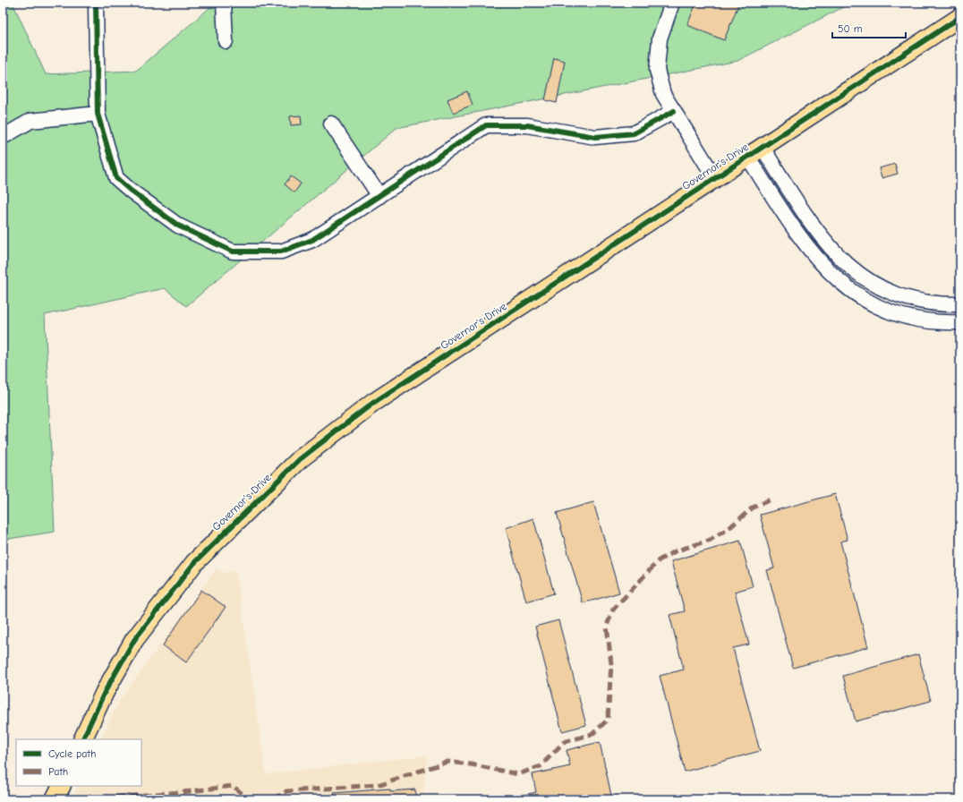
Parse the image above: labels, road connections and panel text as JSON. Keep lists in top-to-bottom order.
{
  "streets": {
    "main road": ["Governor's Drive"]
  },
  "legend": ["Cycle path", "Path"],
  "scale_bar": "50 m"
}
